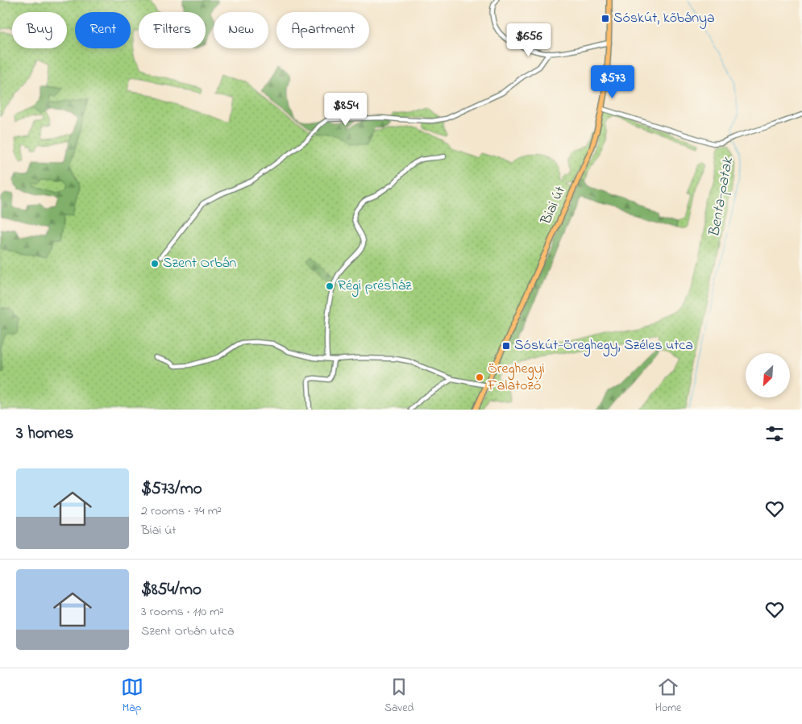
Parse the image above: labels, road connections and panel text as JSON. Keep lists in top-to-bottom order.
{
  "streets": {
    "main road": ["Biai út"]
  },
  "water": ["Benta-patak"],
  "places": {
    "transit": ["Sóskút, kőbánya", "Sóskút-Öreghegy, Széles utca"],
    "other": ["Szent Orbán", "Régi présház", "Öreghegyi Falatozó"]
  },
  "north": "bottom left",
  "page": {
    "chip": [
      "Buy",
      "Rent",
      "Filters",
      "New",
      "Apartment"
    ],
    "price": ["$656", "$573", "$854"],
    "heading": "3 homes",
    "list": [
      {
        "name": "$573/mo",
        "note": "2 rooms · 74 m² · Biai út"
      },
      {
        "name": "$854/mo",
        "note": "3 rooms · 110 m² · Szent Orbán utca"
      }
    ],
    "tabs": ["Map", "Saved", "Home"]
  }
}
